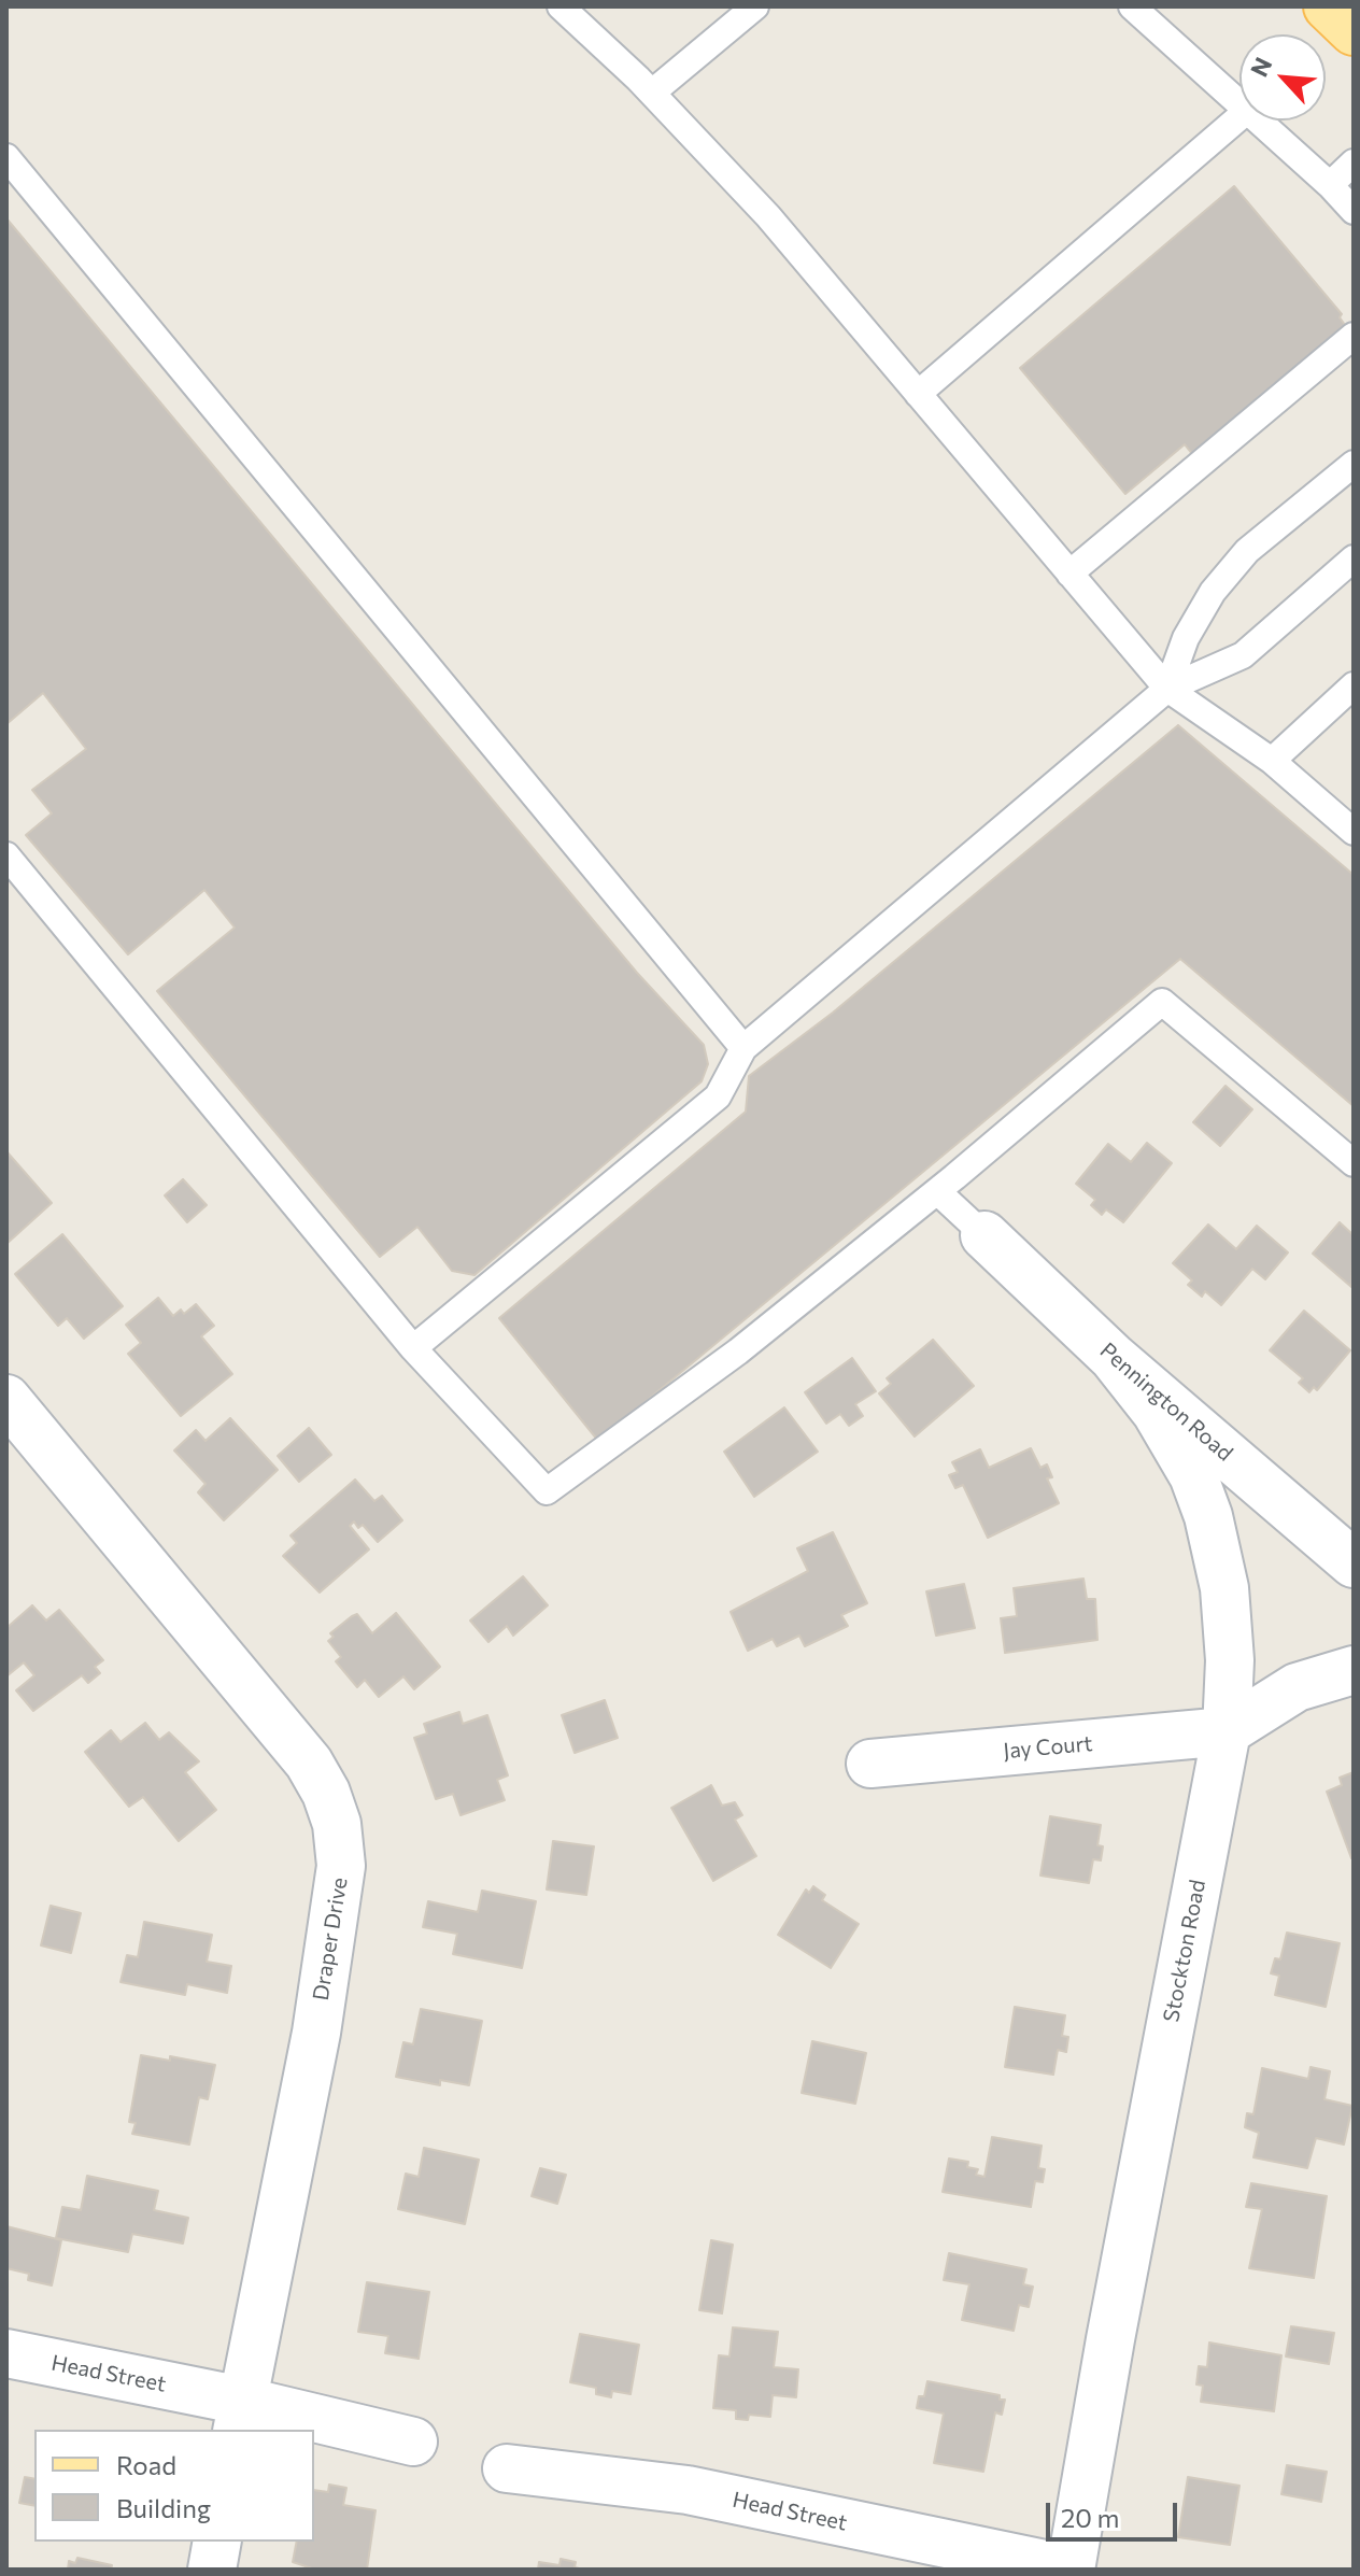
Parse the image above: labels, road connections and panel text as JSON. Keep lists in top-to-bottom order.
{
  "streets": {
    "street": [
      "Pennington Road",
      "Jay Court",
      "Draper Drive",
      "Stockton Road",
      "Head Street"
    ]
  },
  "crossings": [
    ["Pennington Road", "Stockton Road"],
    ["Jay Court", "Stockton Road"],
    ["Draper Drive", "Head Street"],
    ["Stockton Road", "Head Street"]
  ],
  "legend": ["Road", "Building"],
  "scale_bar": "20 m",
  "north": "top left"
}
